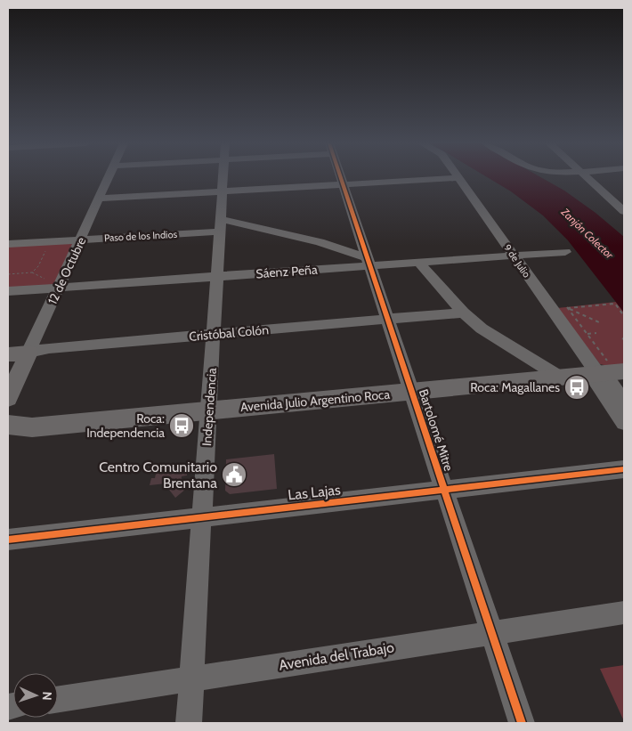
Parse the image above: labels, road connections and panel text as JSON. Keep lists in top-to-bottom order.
{
  "streets": {
    "main road": ["12 de Octubre", "Cristóbal Colón", "Avenida Julio Argentino Roca"],
    "street": [
      "Paso de los Indios",
      "9 de Julio",
      "Sáenz Peña",
      "Independencia",
      "Bartolomé Mitre",
      "Las Lajas",
      "Avenida del Trabajo"
    ]
  },
  "crossings": [
    ["Paso de los Indios", "12 de Octubre"],
    ["Paso de los Indios", "Sáenz Peña"],
    ["Paso de los Indios", "Independencia"],
    ["Paso de los Indios", "Bartolomé Mitre"],
    ["9 de Julio", "Sáenz Peña"],
    ["9 de Julio", "Avenida Julio Argentino Roca"],
    ["12 de Octubre", "Sáenz Peña"],
    ["12 de Octubre", "Cristóbal Colón"],
    ["Sáenz Peña", "Independencia"],
    ["Sáenz Peña", "Bartolomé Mitre"],
    ["Cristóbal Colón", "Independencia"],
    ["Cristóbal Colón", "Bartolomé Mitre"],
    ["Avenida Julio Argentino Roca", "Independencia"],
    ["Avenida Julio Argentino Roca", "Bartolomé Mitre"],
    ["Independencia", "Las Lajas"],
    ["Independencia", "Avenida del Trabajo"],
    ["Bartolomé Mitre", "Las Lajas"],
    ["Bartolomé Mitre", "Avenida del Trabajo"]
  ],
  "water": ["Zanjón Colector"],
  "places": {
    "bus stop": ["Roca: Magallanes", "Roca: Independencia"],
    "public building": ["Centro Comunitario Brentana"]
  },
  "north": "right"
}
